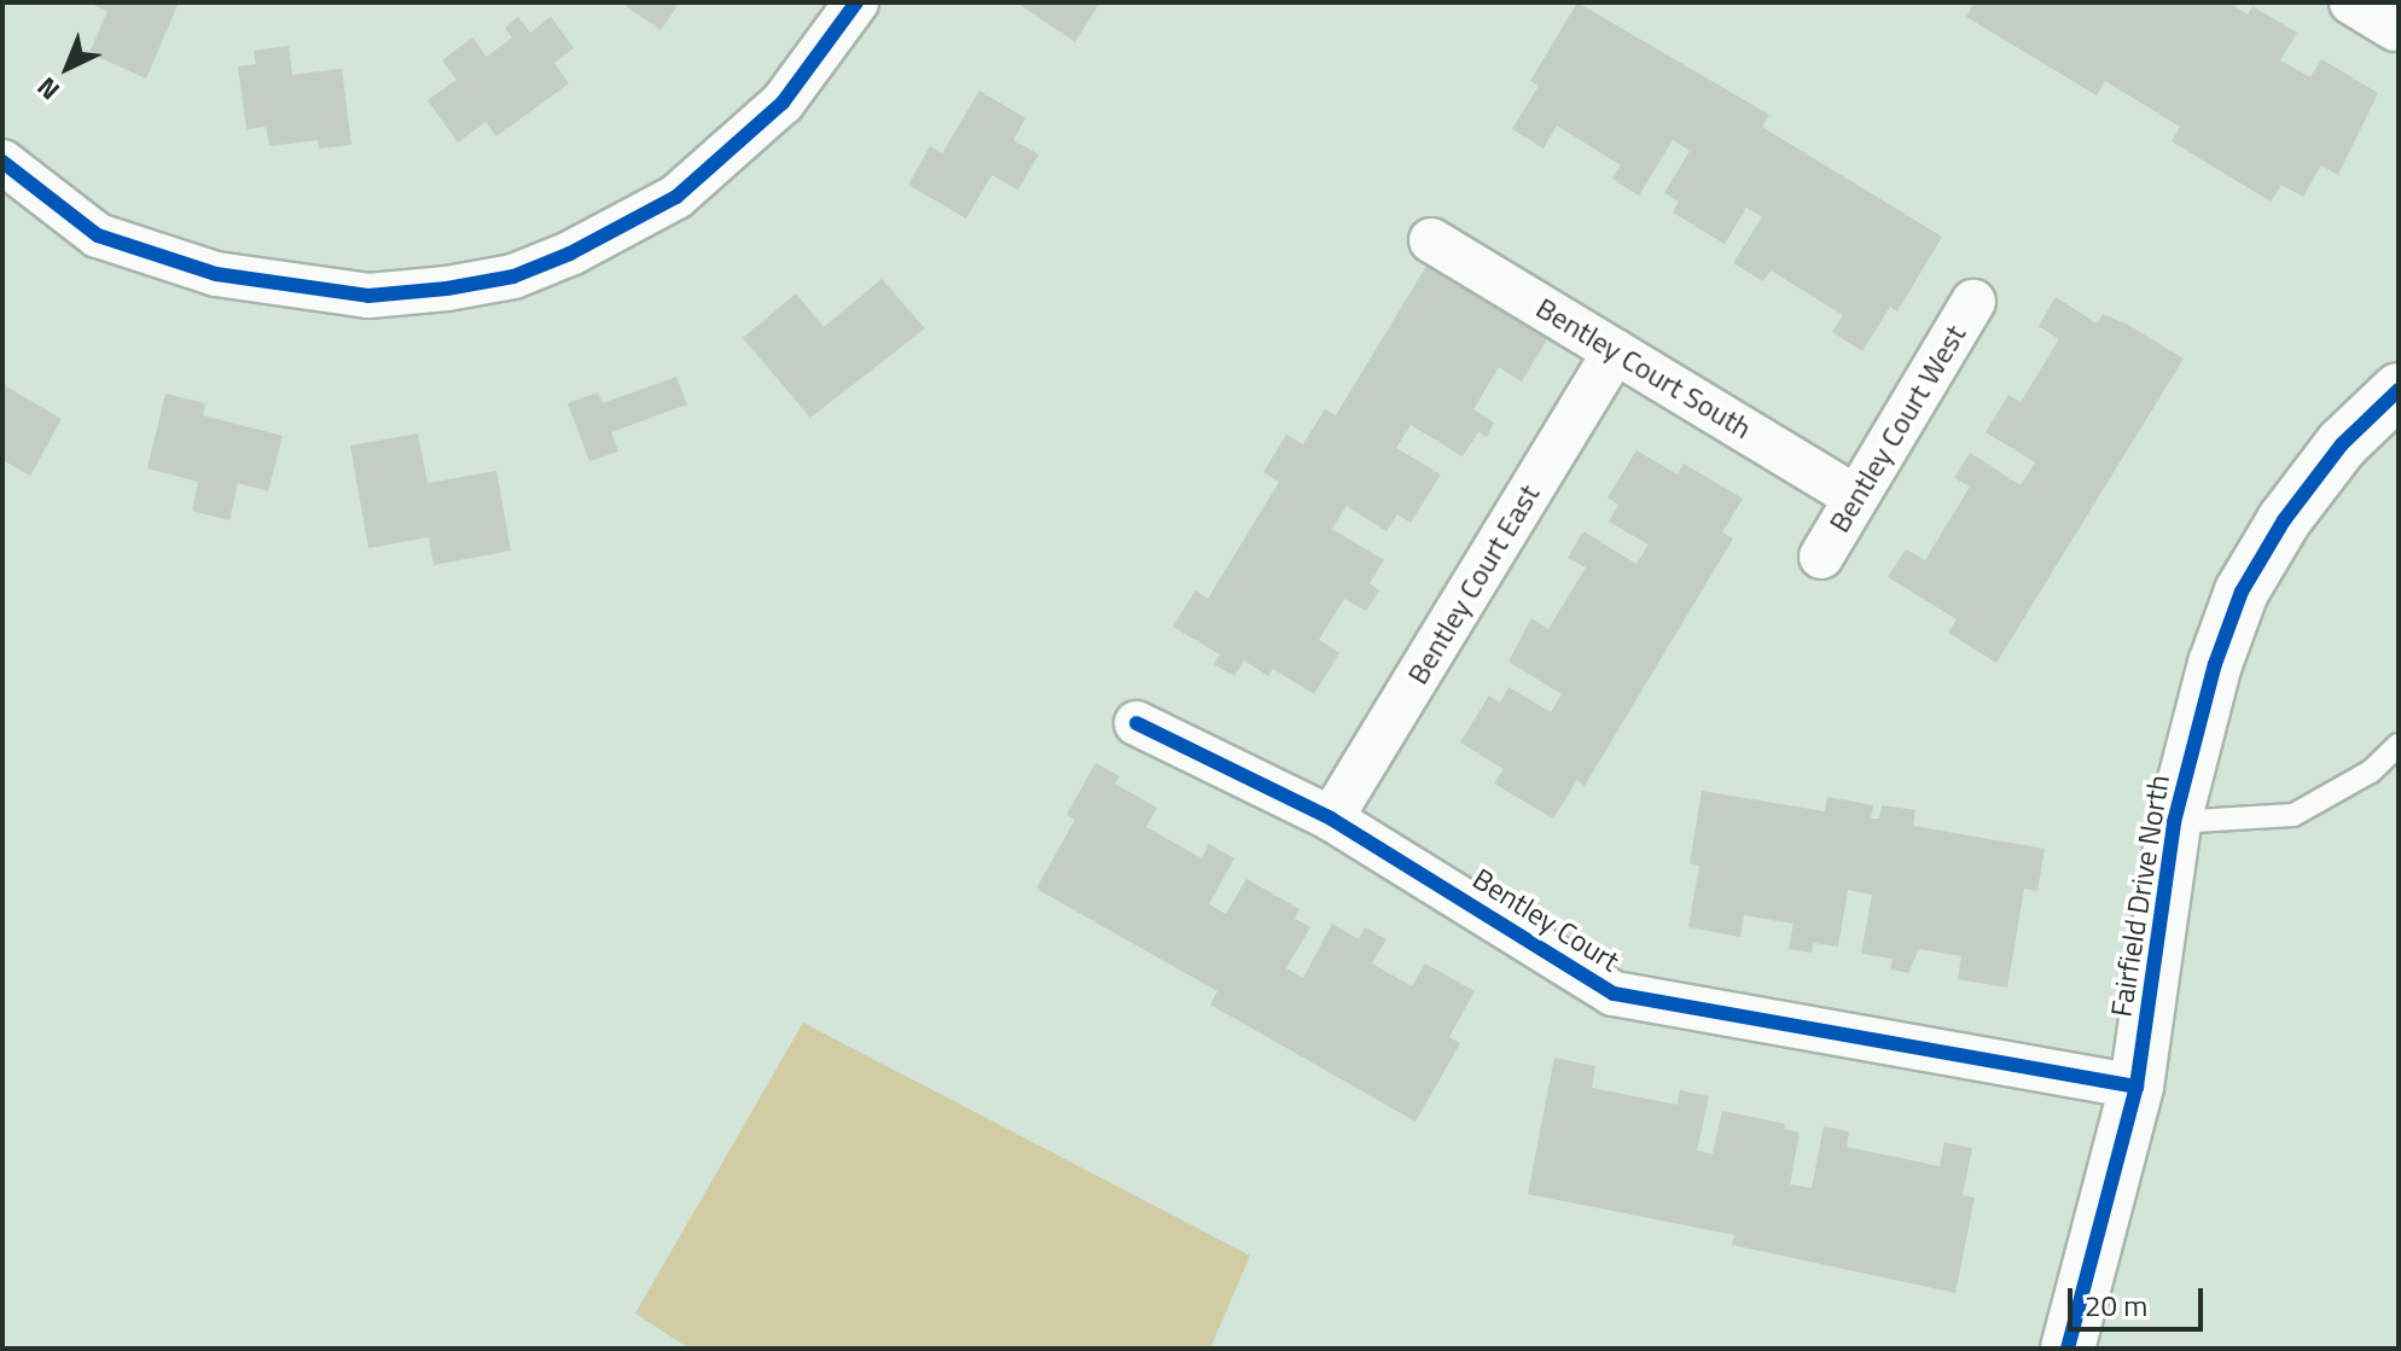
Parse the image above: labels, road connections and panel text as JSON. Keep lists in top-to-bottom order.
{
  "streets": {
    "street": [
      "Bentley Court South",
      "Bentley Court West",
      "Bentley Court East",
      "Fairfield Drive North",
      "Bentley Court"
    ]
  },
  "crossings": [
    ["Bentley Court South", "Bentley Court West"],
    ["Bentley Court South", "Bentley Court East"],
    ["Bentley Court East", "Bentley Court"],
    ["Fairfield Drive North", "Bentley Court"]
  ],
  "scale_bar": "20 m",
  "north": "bottom left"
}
